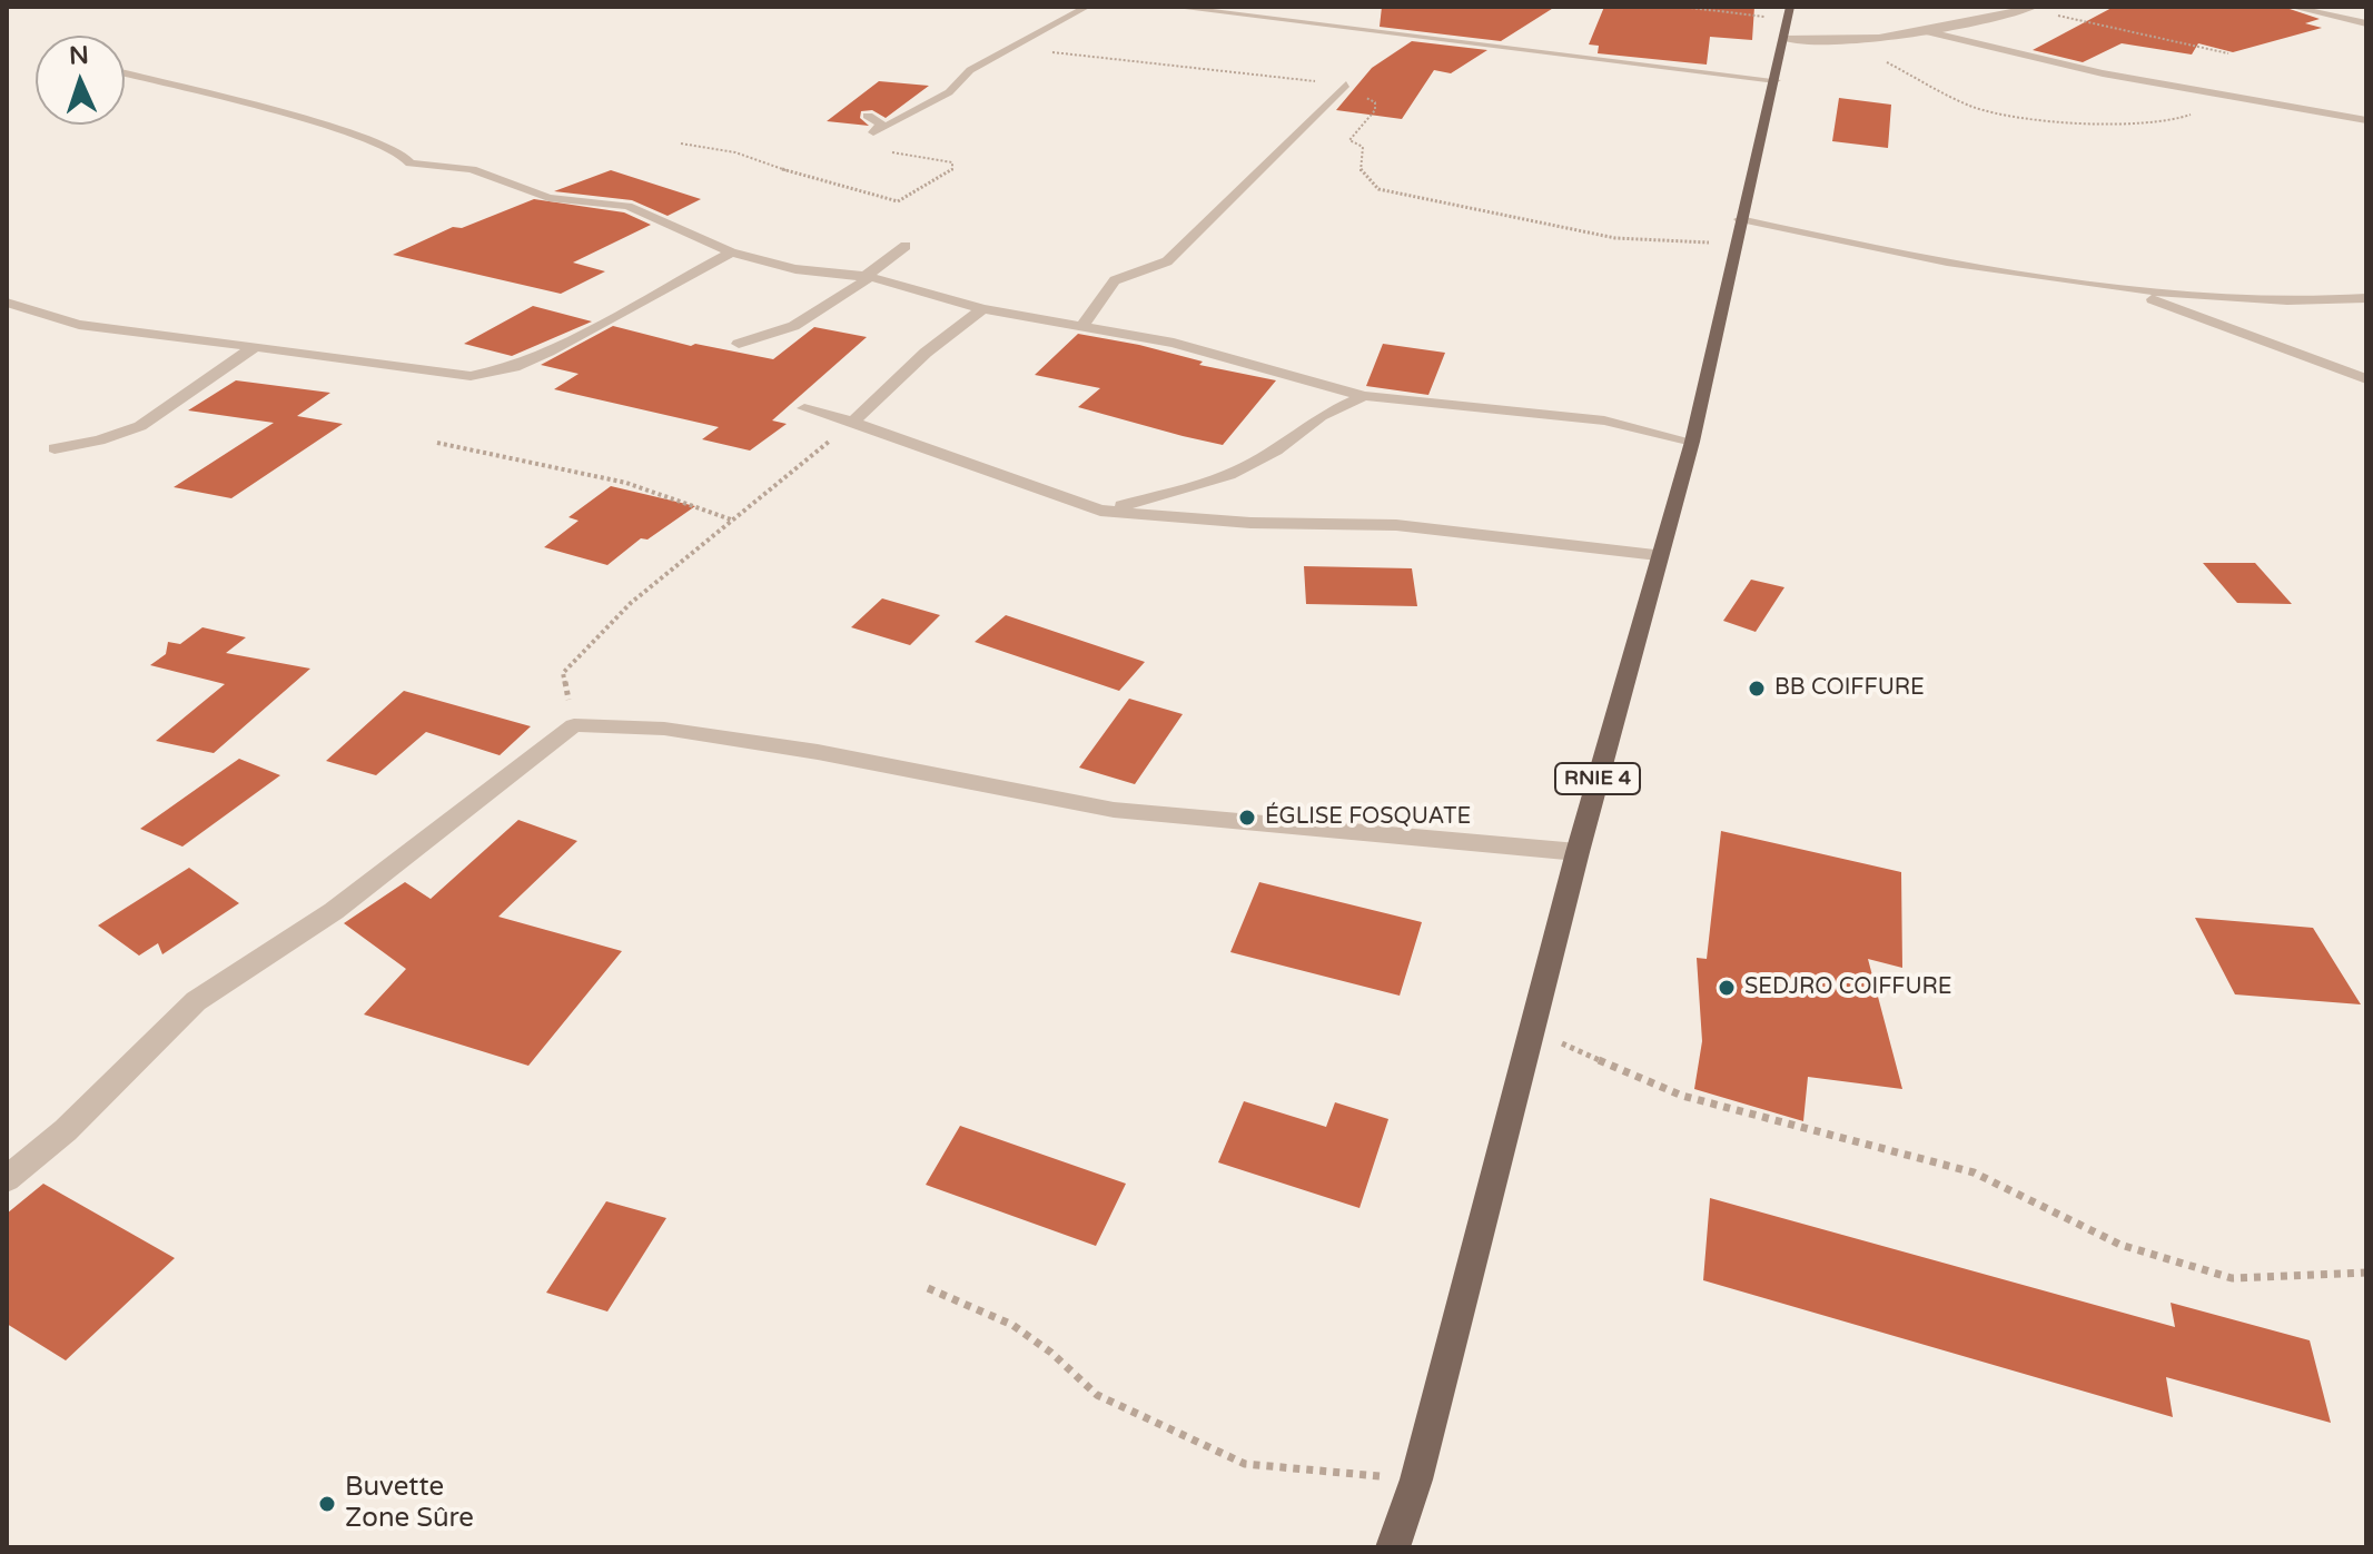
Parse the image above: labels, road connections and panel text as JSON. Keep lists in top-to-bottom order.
{
  "streets": {
    "main road": ["RNIE 4"]
  },
  "places": [
    "BB COIFFURE",
    "ÉGLISE FOSQUATE",
    "SEDJRO COIFFURE",
    "Buvette Zone Sûre"
  ],
  "north": "top"
}
